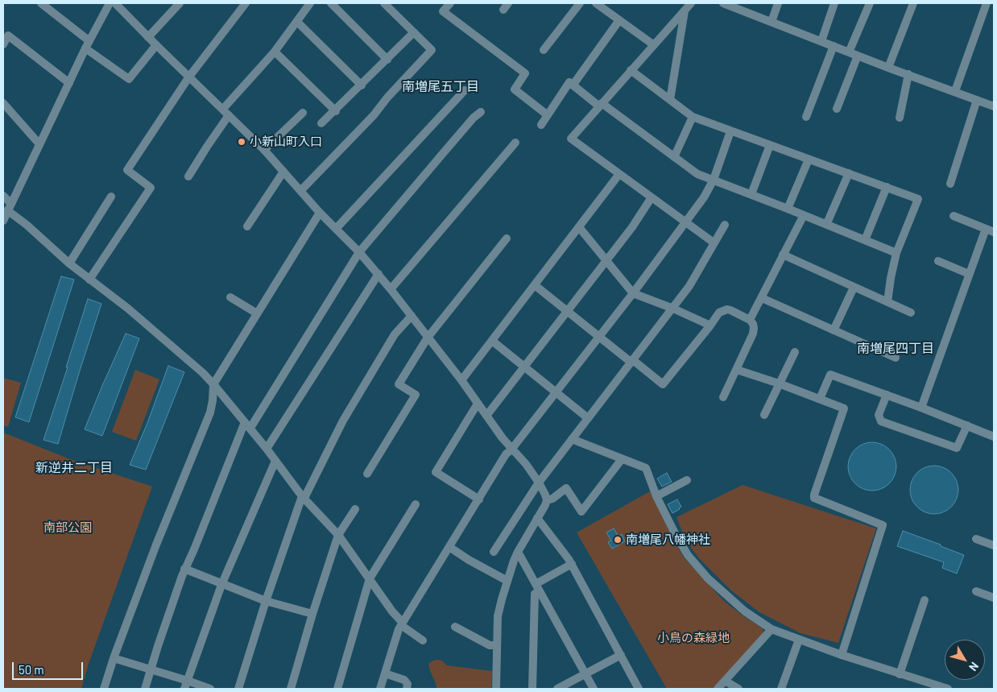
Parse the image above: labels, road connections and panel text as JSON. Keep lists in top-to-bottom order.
{
  "districts": ["南増尾五丁目", "南増尾四丁目", "新逆井二丁目"],
  "parks": ["南部公園", "小鳥の森緑地"],
  "places": ["小新山町入口", "南増尾八幡神社"],
  "scale_bar": "50 m",
  "north": "bottom right"
}
